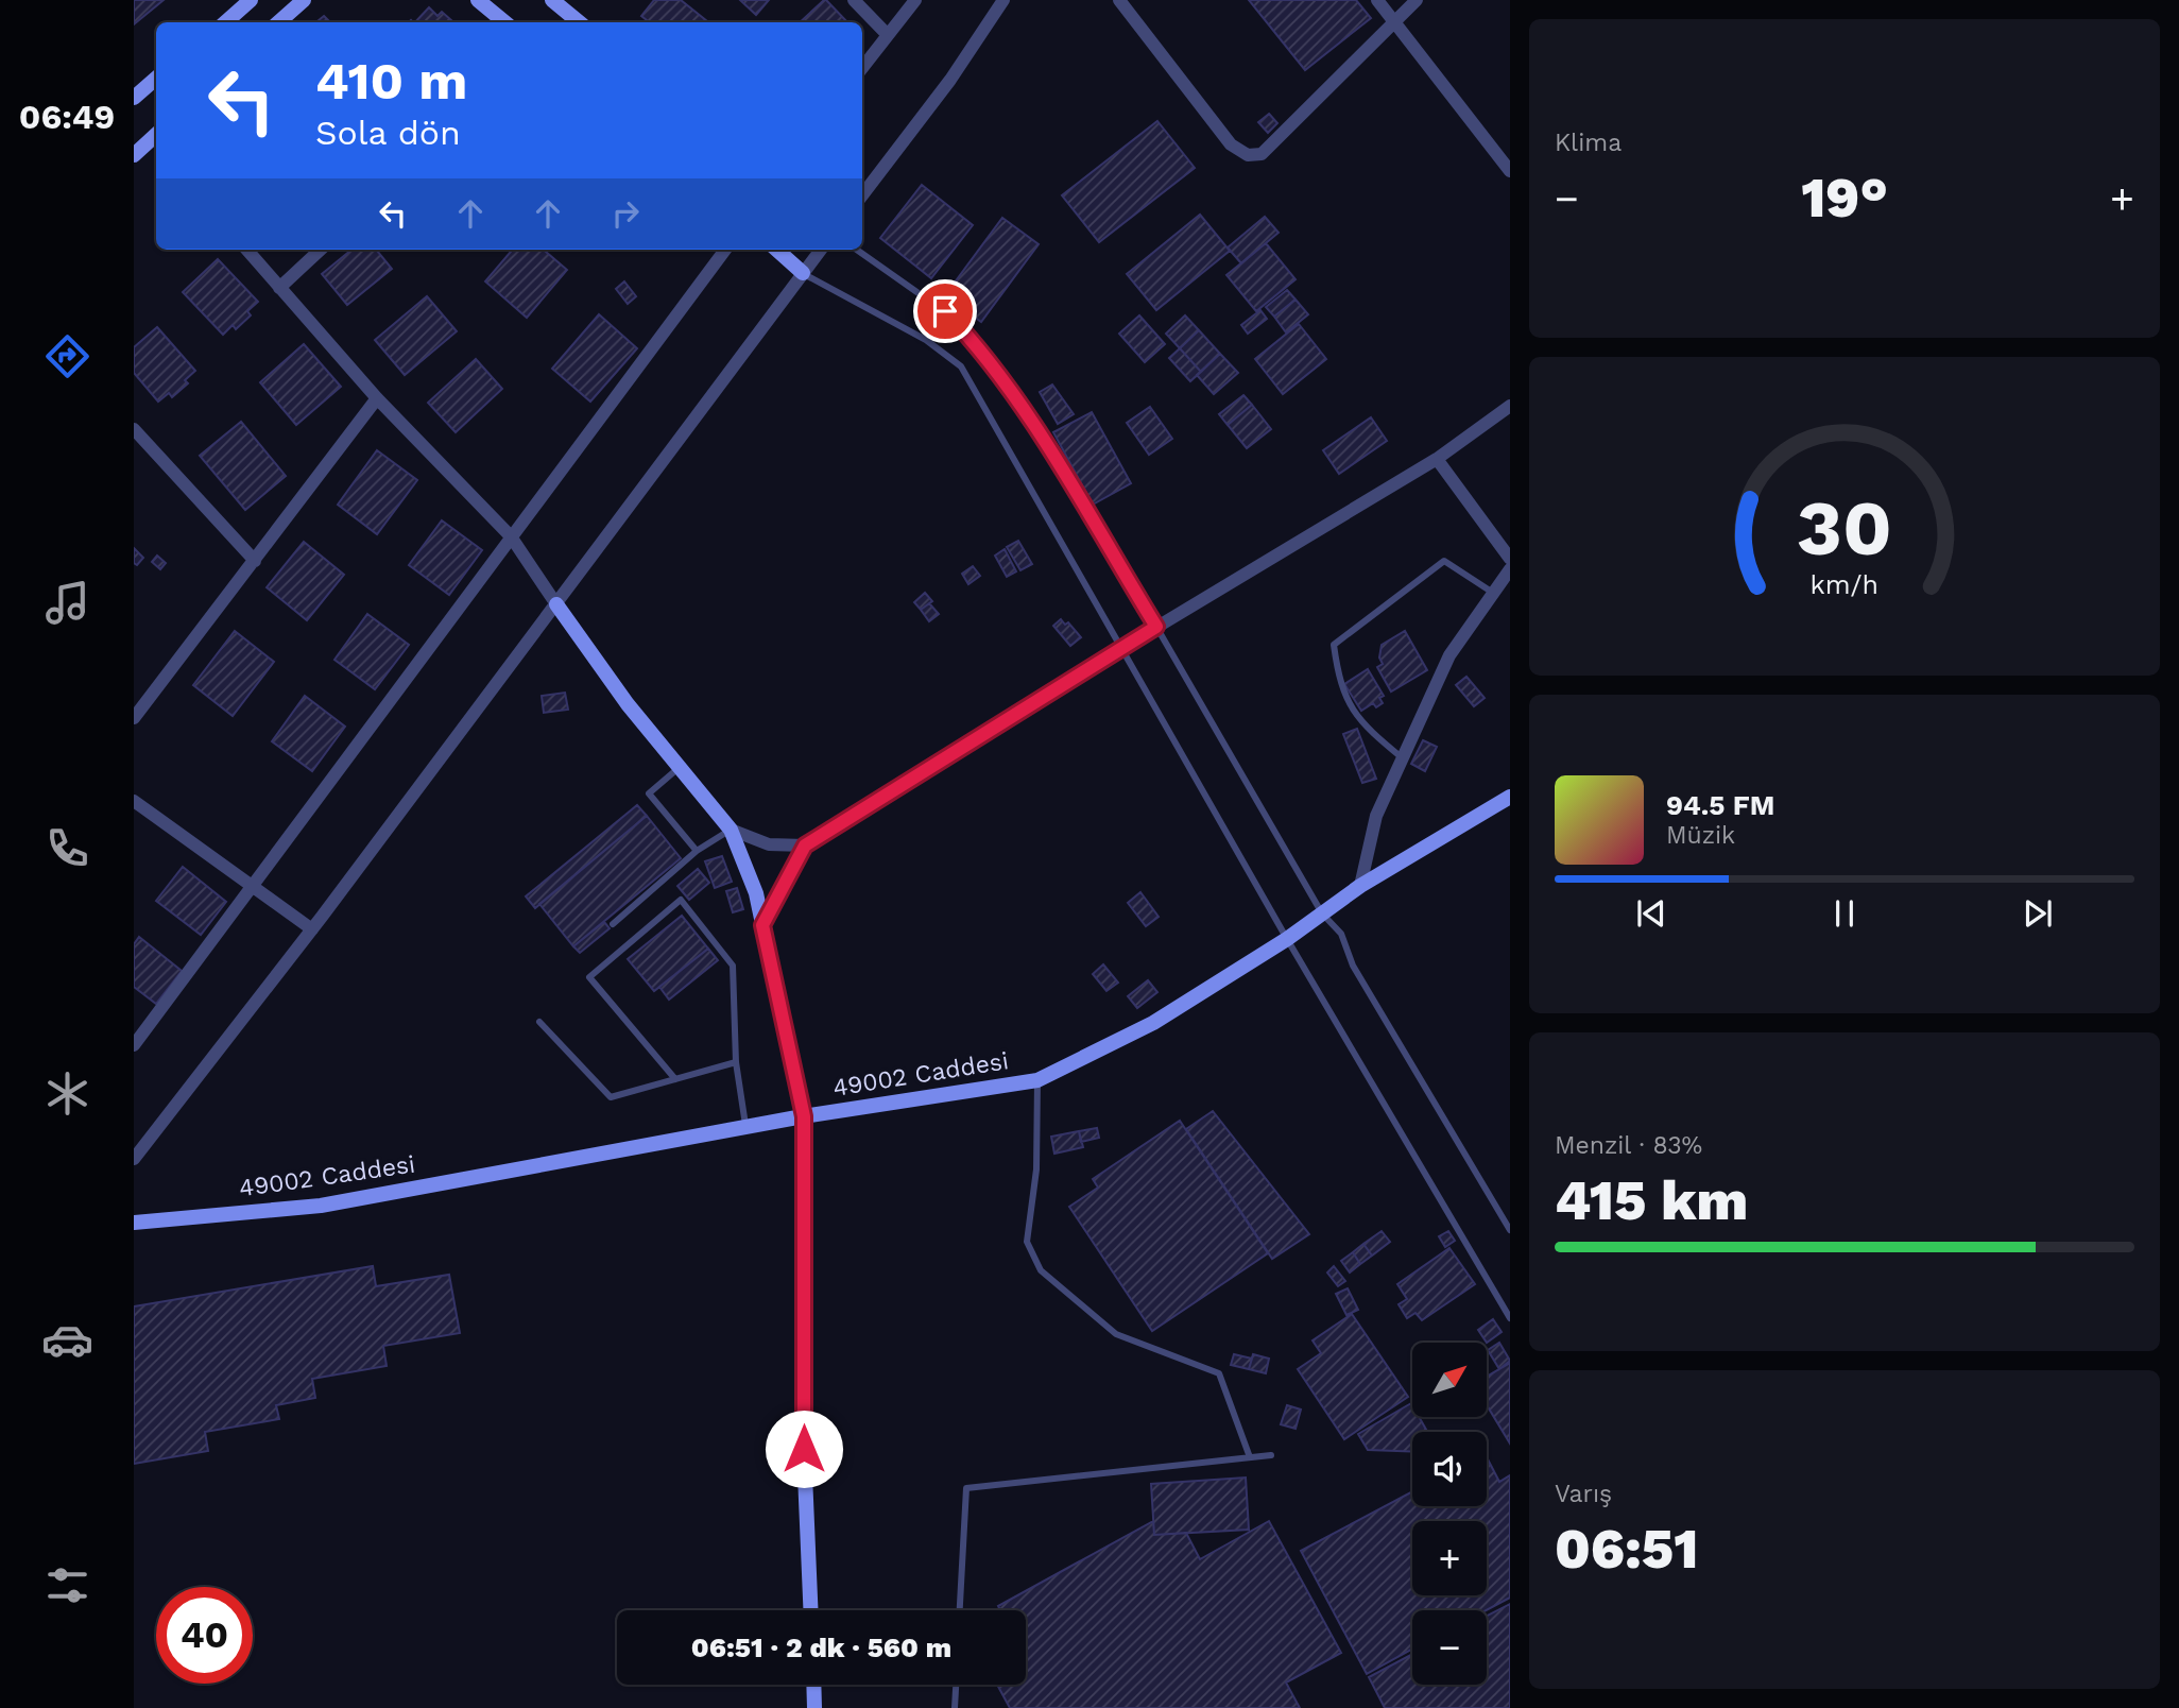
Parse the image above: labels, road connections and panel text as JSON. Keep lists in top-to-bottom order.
{
  "streets": {
    "street": ["49002 Caddesi"]
  },
  "north": "top right",
  "page": {
    "tabs": "06:49",
    "tile": [
      "Klima",
      ["Menzil · 83%", "415 km"],
      ["Varış", "06:51"]
    ],
    "turn": ["410 m", "Sola dön"],
    "heat": ["−", "19°", "+"],
    "song": ["94.5 FM", "Müzik"],
    "map_buttons": ["+", "−"],
    "limit": "40",
    "trip": "06:51 · 2 dk · 560 m",
    "gauge": ["30", "km/h"]
  }
}
